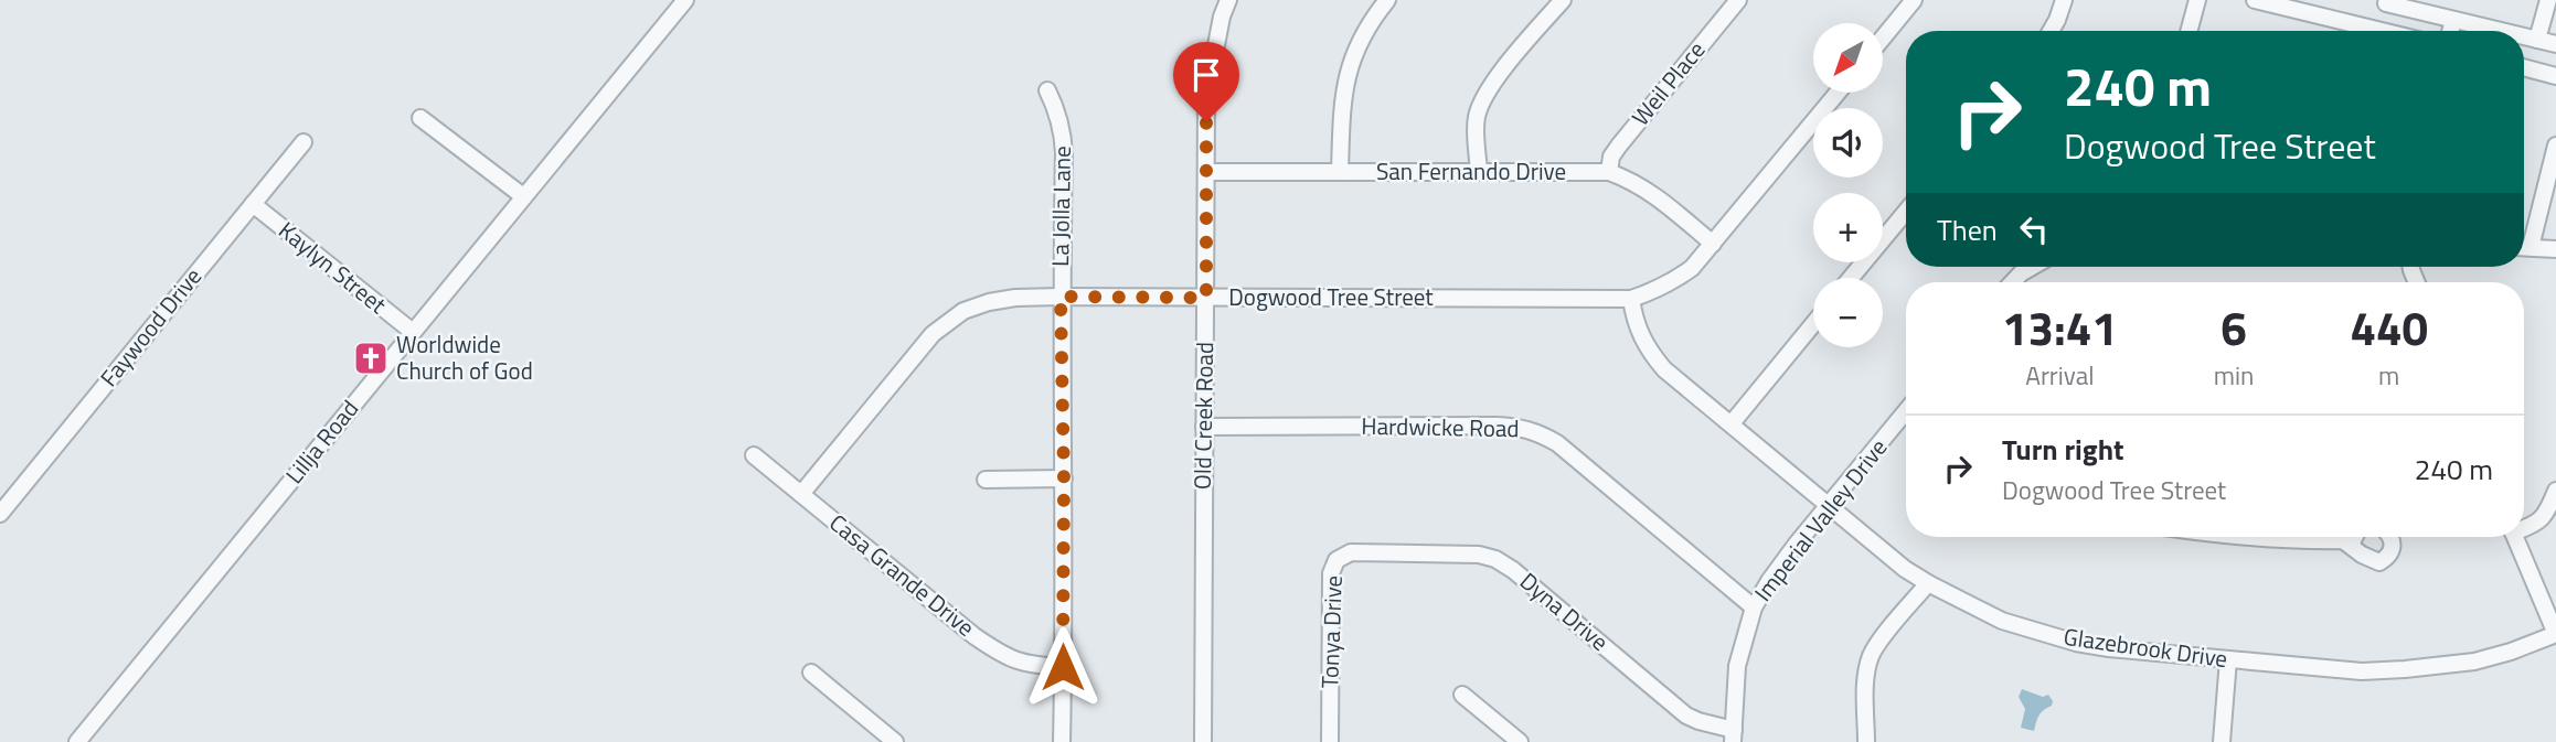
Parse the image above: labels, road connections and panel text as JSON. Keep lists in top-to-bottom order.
{
  "streets": {
    "street": [
      "Weil Place",
      "San Fernando Drive",
      "La Jolla Lane",
      "Kaylyn Street",
      "Dogwood Tree Street",
      "Faywood Drive",
      "Old Creek Road",
      "Hardwicke Road",
      "Lillja Road",
      "Imperial Valley Drive",
      "Casa Grande Drive",
      "Dyna Drive",
      "Tonya Drive",
      "Glazebrook Drive"
    ]
  },
  "crossings": [
    ["Weil Place", "San Fernando Drive"],
    ["San Fernando Drive", "Dogwood Tree Street"],
    ["San Fernando Drive", "Old Creek Road"],
    ["La Jolla Lane", "Dogwood Tree Street"],
    ["La Jolla Lane", "Casa Grande Drive"],
    ["Kaylyn Street", "Faywood Drive"],
    ["Kaylyn Street", "Lillja Road"],
    ["Dogwood Tree Street", "Old Creek Road"],
    ["Dogwood Tree Street", "Casa Grande Drive"],
    ["Dogwood Tree Street", "Glazebrook Drive"],
    ["Old Creek Road", "Hardwicke Road"],
    ["Hardwicke Road", "Imperial Valley Drive"],
    ["Imperial Valley Drive", "Dyna Drive"],
    ["Imperial Valley Drive", "Glazebrook Drive"],
    ["Dyna Drive", "Tonya Drive"]
  ],
  "places": {
    "church": ["Worldwide Church of God"]
  },
  "north": "bottom left",
  "page": {
    "map_buttons": ["+", "−"],
    "turn": ["240 m", "Dogwood Tree Street"],
    "then": "Then",
    "eta": [
      "13:41",
      "Arrival",
      "6",
      "min",
      "440",
      "m"
    ],
    "list": [
      {
        "name": "Turn right",
        "note": "Dogwood Tree Street",
        "value": "240 m"
      }
    ]
  }
}
